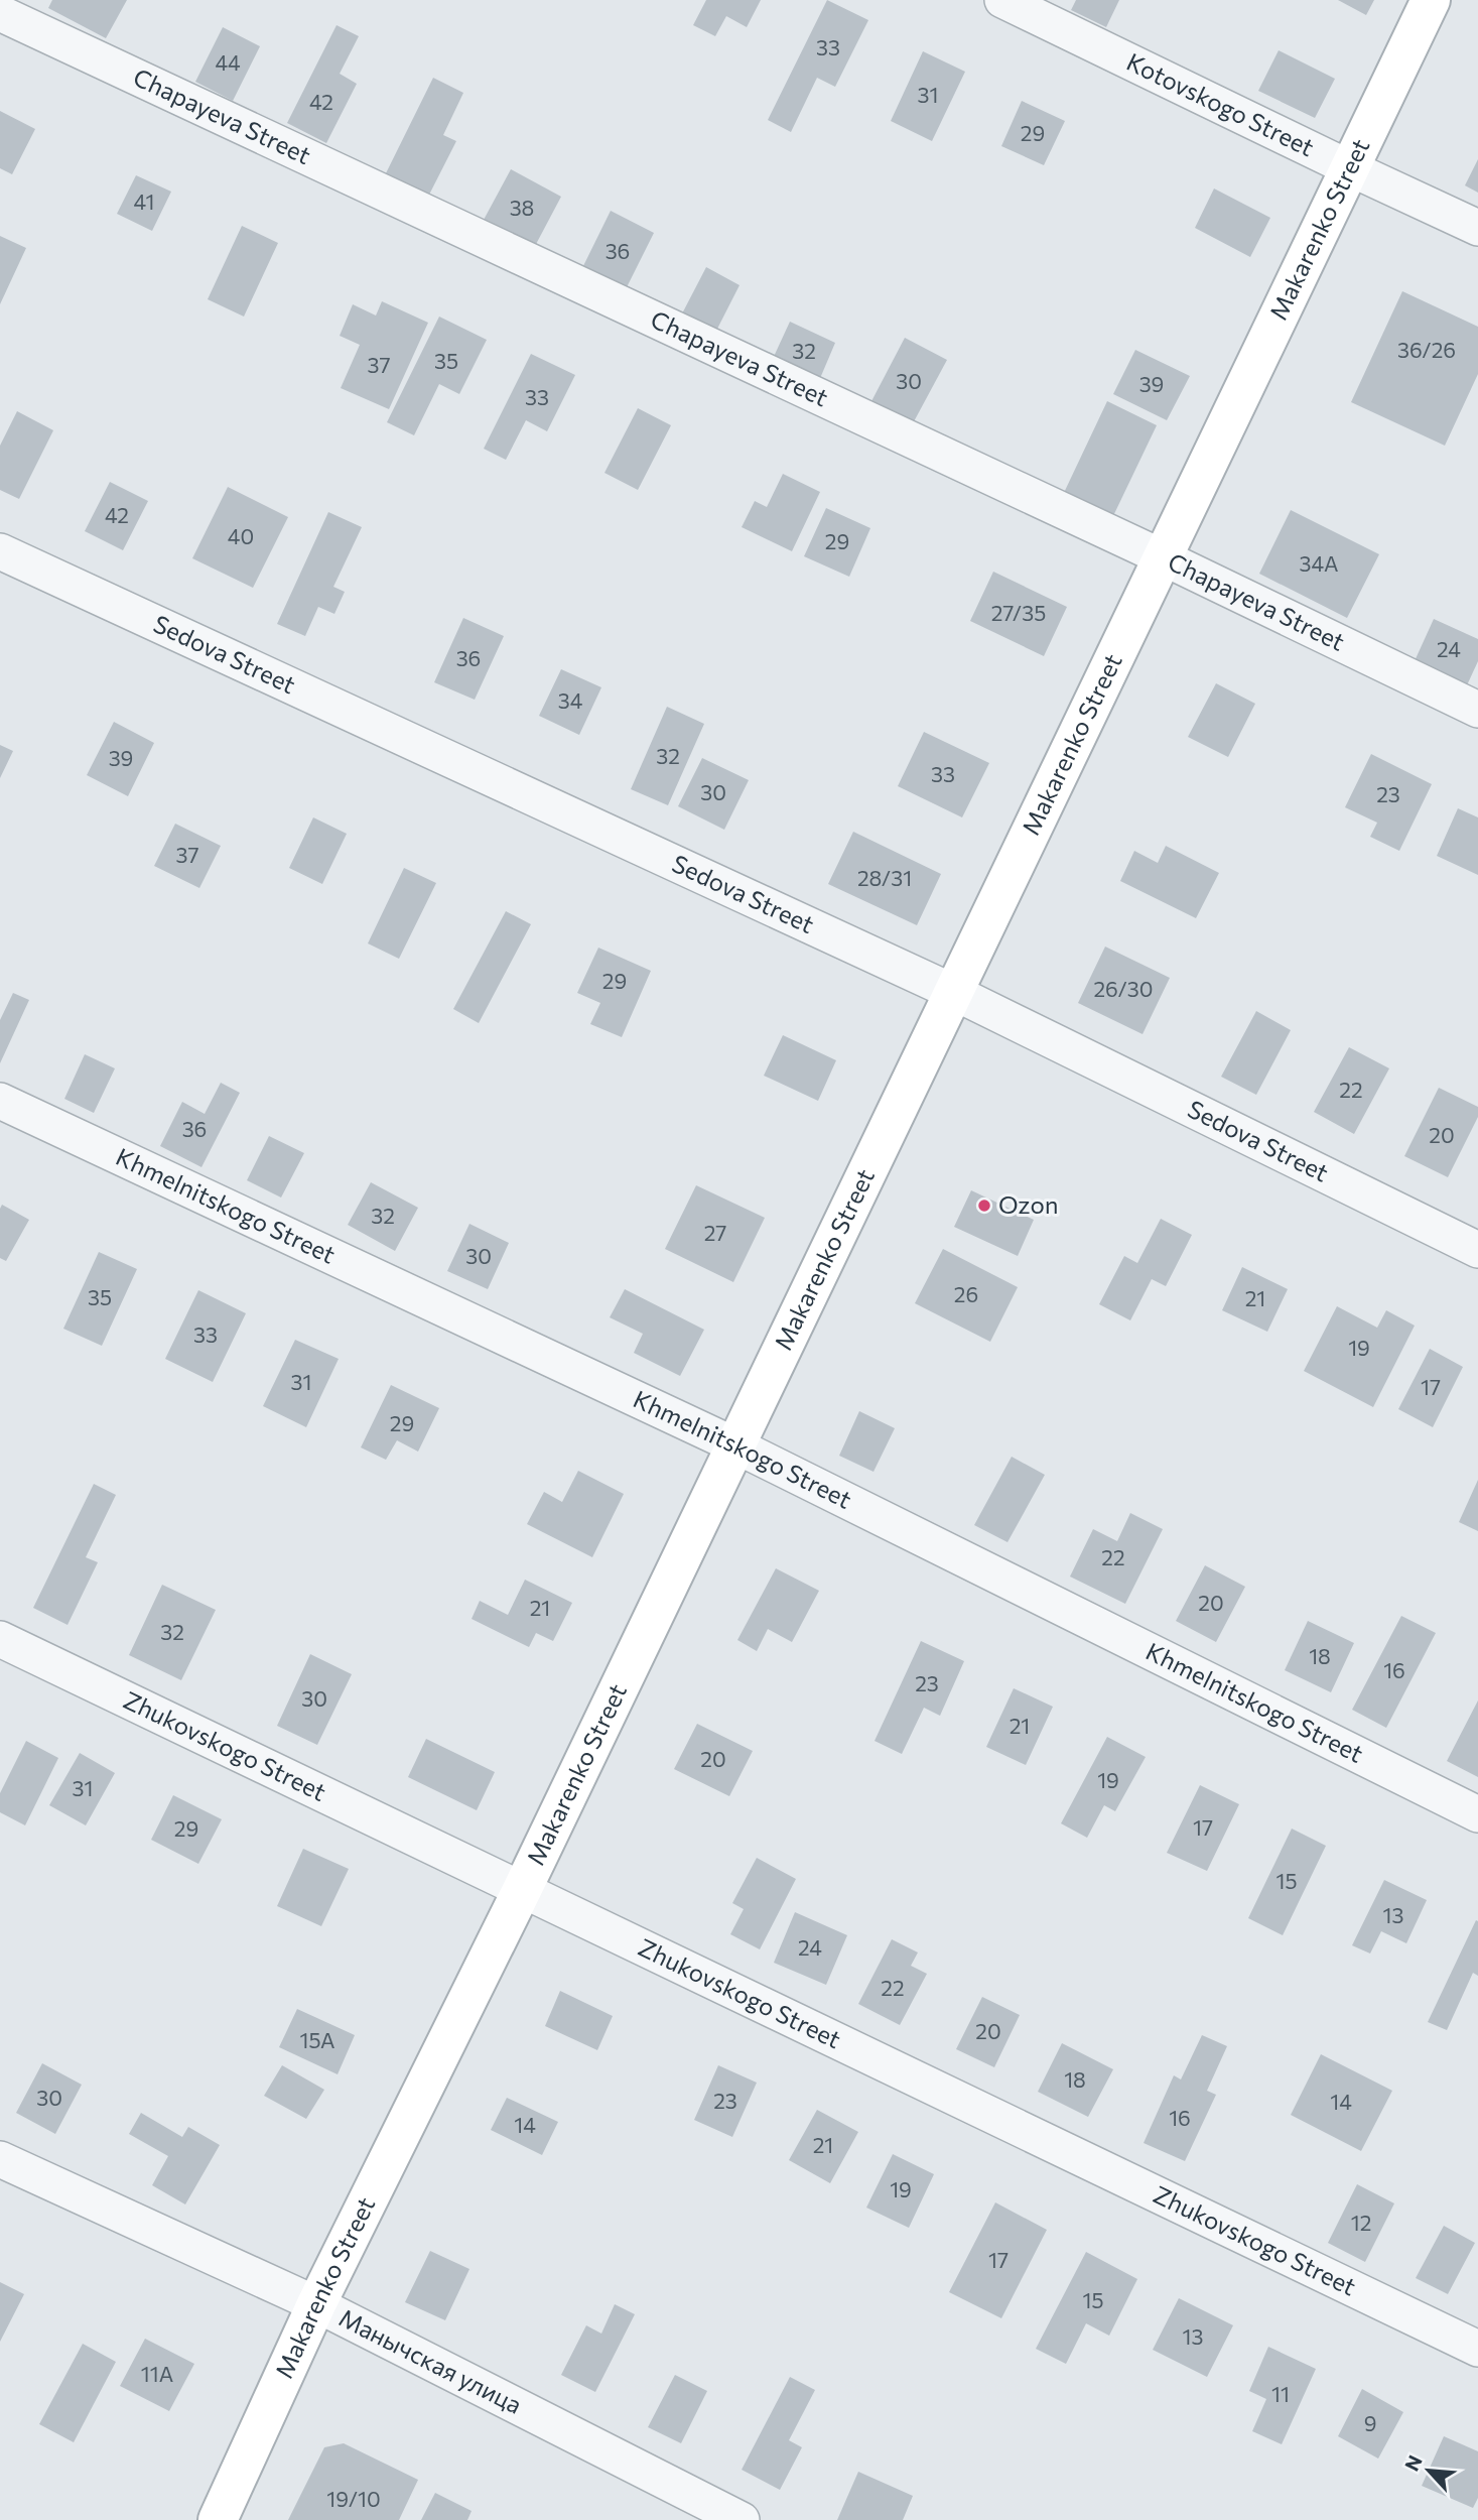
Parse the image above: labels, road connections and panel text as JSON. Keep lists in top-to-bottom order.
{
  "streets": {
    "street": [
      "Kotovskogo Street",
      "Chapayeva Street",
      "Makarenko Street",
      "Sedova Street",
      "Khmelnitskogo Street",
      "Zhukovskogo Street",
      "Манычская улица"
    ]
  },
  "crossings": [
    ["Kotovskogo Street", "Makarenko Street"],
    ["Chapayeva Street", "Makarenko Street"],
    ["Makarenko Street", "Sedova Street"],
    ["Makarenko Street", "Khmelnitskogo Street"],
    ["Makarenko Street", "Zhukovskogo Street"],
    ["Makarenko Street", "Манычская улица"]
  ],
  "places": ["Ozon"],
  "house_numbers": [
    "33",
    "44",
    "31",
    "42",
    "29",
    "41",
    "38",
    "36",
    "36/26",
    "32",
    "35",
    "37",
    "30",
    "39",
    "33",
    "42",
    "40",
    "29",
    "34А",
    "27/35",
    "24",
    "36",
    "34",
    "32",
    "39",
    "33",
    "30",
    "23",
    "37",
    "28/31",
    "29",
    "26/30",
    "22",
    "36",
    "20",
    "32",
    "27",
    "30",
    "26",
    "35",
    "21",
    "33",
    "19",
    "31",
    "17",
    "29",
    "22",
    "20",
    "21",
    "32",
    "18",
    "16",
    "23",
    "30",
    "21",
    "20",
    "19",
    "31",
    "17",
    "29",
    "15",
    "13",
    "24",
    "22",
    "20",
    "15А",
    "18",
    "30",
    "23",
    "14",
    "16",
    "14",
    "21",
    "19",
    "12",
    "17",
    "15",
    "13",
    "11А",
    "11",
    "9",
    "19/10"
  ],
  "north": "top left"
}
